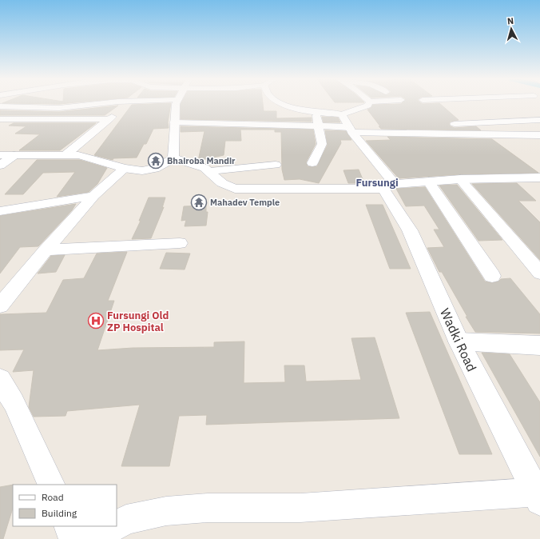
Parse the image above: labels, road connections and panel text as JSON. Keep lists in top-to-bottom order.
{
  "streets": {
    "street": ["Wadki Road"]
  },
  "districts": ["Fursungi"],
  "places": {
    "temple": ["Bhairoba Mandir", "Mahadev Temple"],
    "hospital": ["Fursungi Old ZP Hospital"]
  },
  "legend": ["Road", "Building"],
  "north": "top"
}
